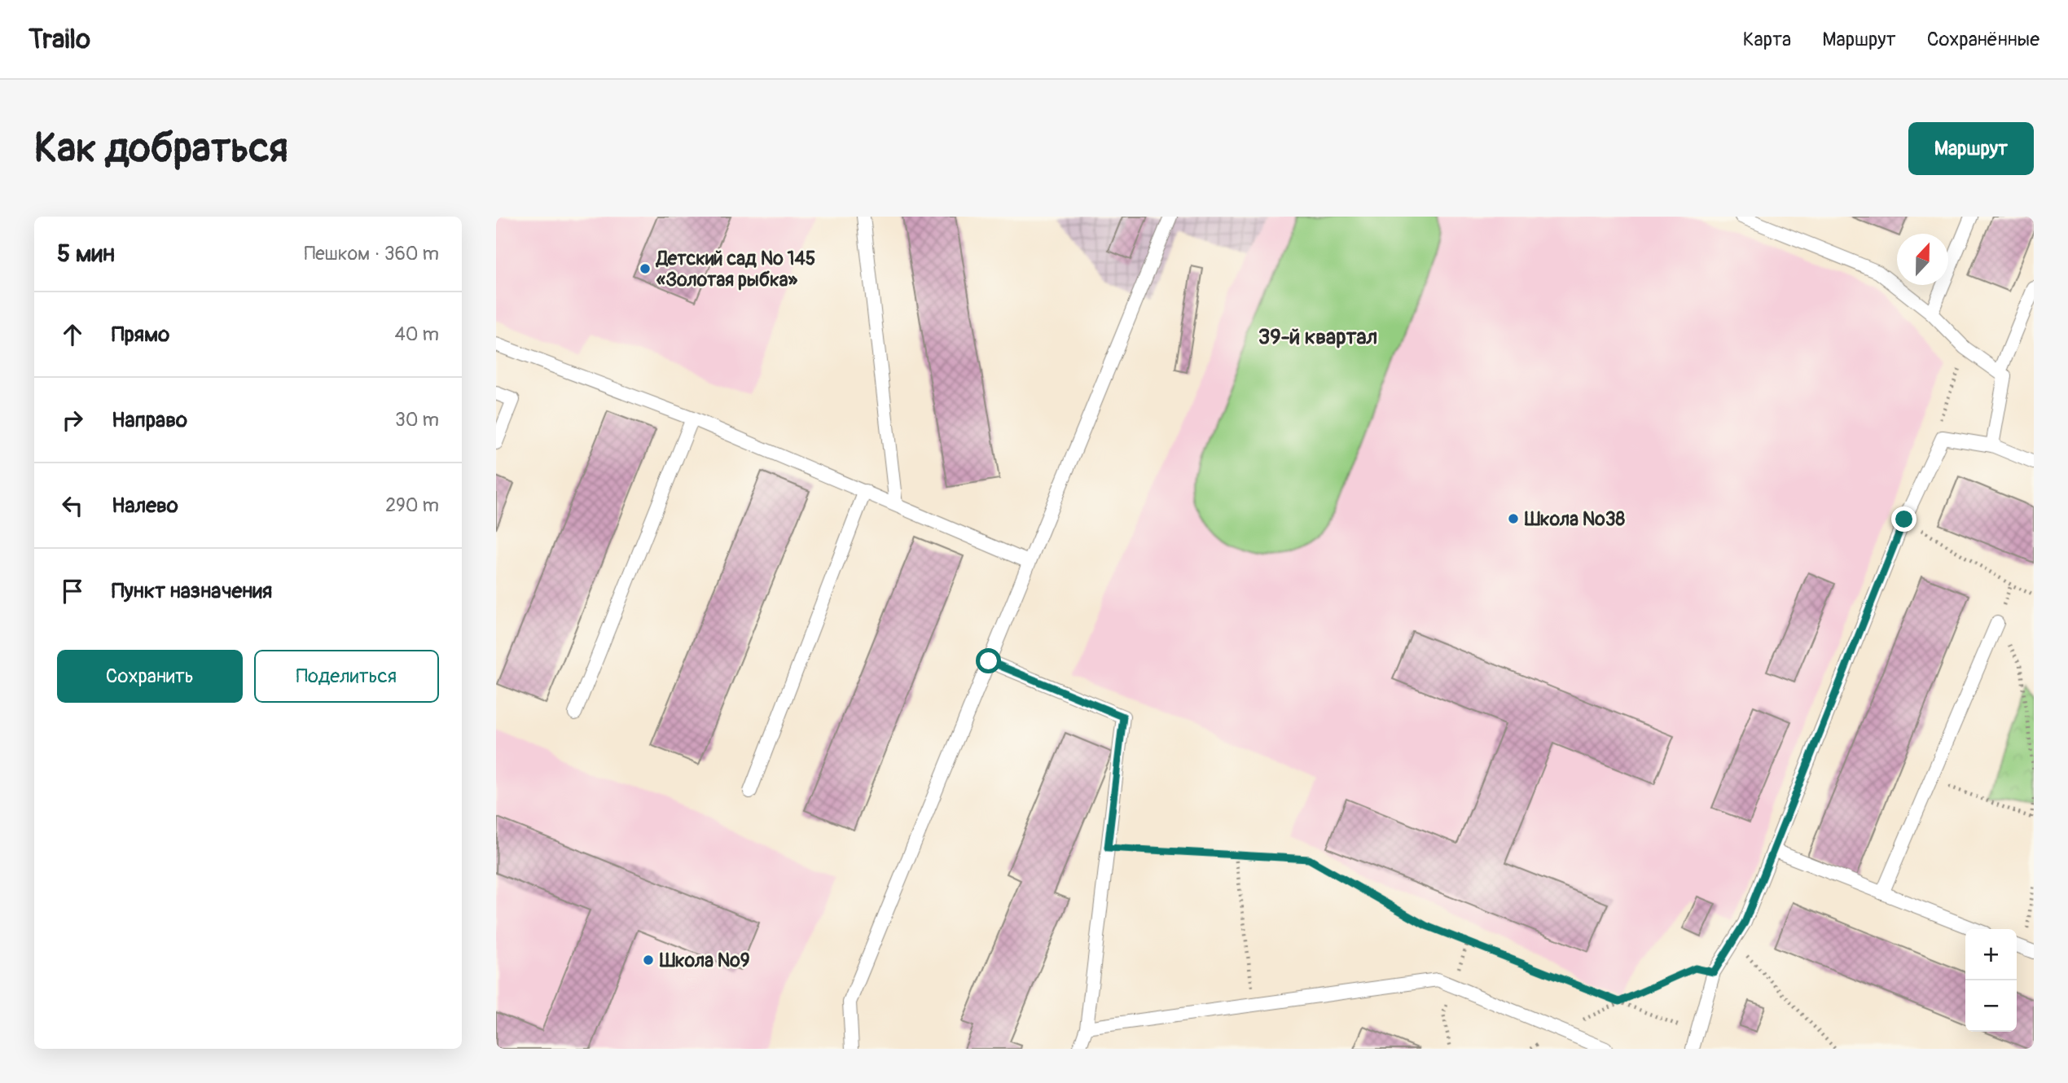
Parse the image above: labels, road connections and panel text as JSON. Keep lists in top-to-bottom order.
{
  "districts": ["39-й квартал"],
  "places": ["Детский сад № 145 «Золотая рыбка»", "Школа №38", "Школа №9"],
  "north": "top",
  "page": {
    "header": "Trailo",
    "nav": ["Карта", "Маршрут", "Сохранённые"],
    "buttons": [
      "Маршрут",
      ["Сохранить", "Поделиться"]
    ],
    "title": "Как добраться",
    "heading": ["5 мин", "Пешком · 360 m"],
    "list": [
      ["Прямо", "40 m"],
      ["Направо", "30 m"],
      ["Налево", "290 m"],
      "Пункт назначения"
    ],
    "map_buttons": ["+", "−"]
  }
}
